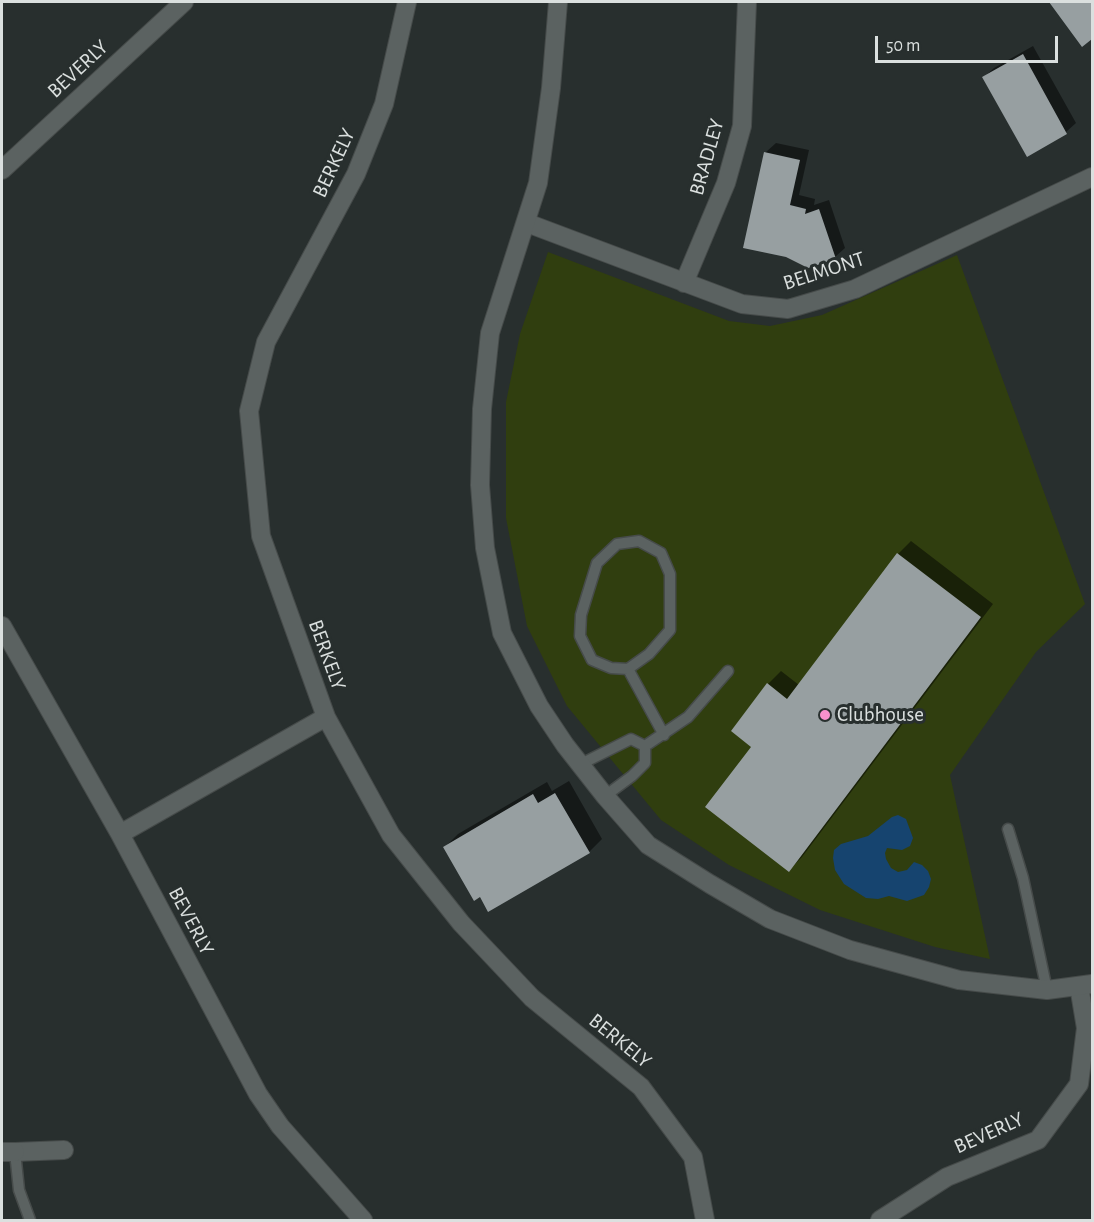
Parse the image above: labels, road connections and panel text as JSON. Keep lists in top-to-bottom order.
{
  "streets": {
    "street": [
      "BEVERLY",
      "BRADLEY",
      "BERKELY",
      "BELMONT"
    ]
  },
  "crossings": [
    ["BRADLEY", "BELMONT"]
  ],
  "places": ["Clubhouse"],
  "scale_bar": "50 m"
}
